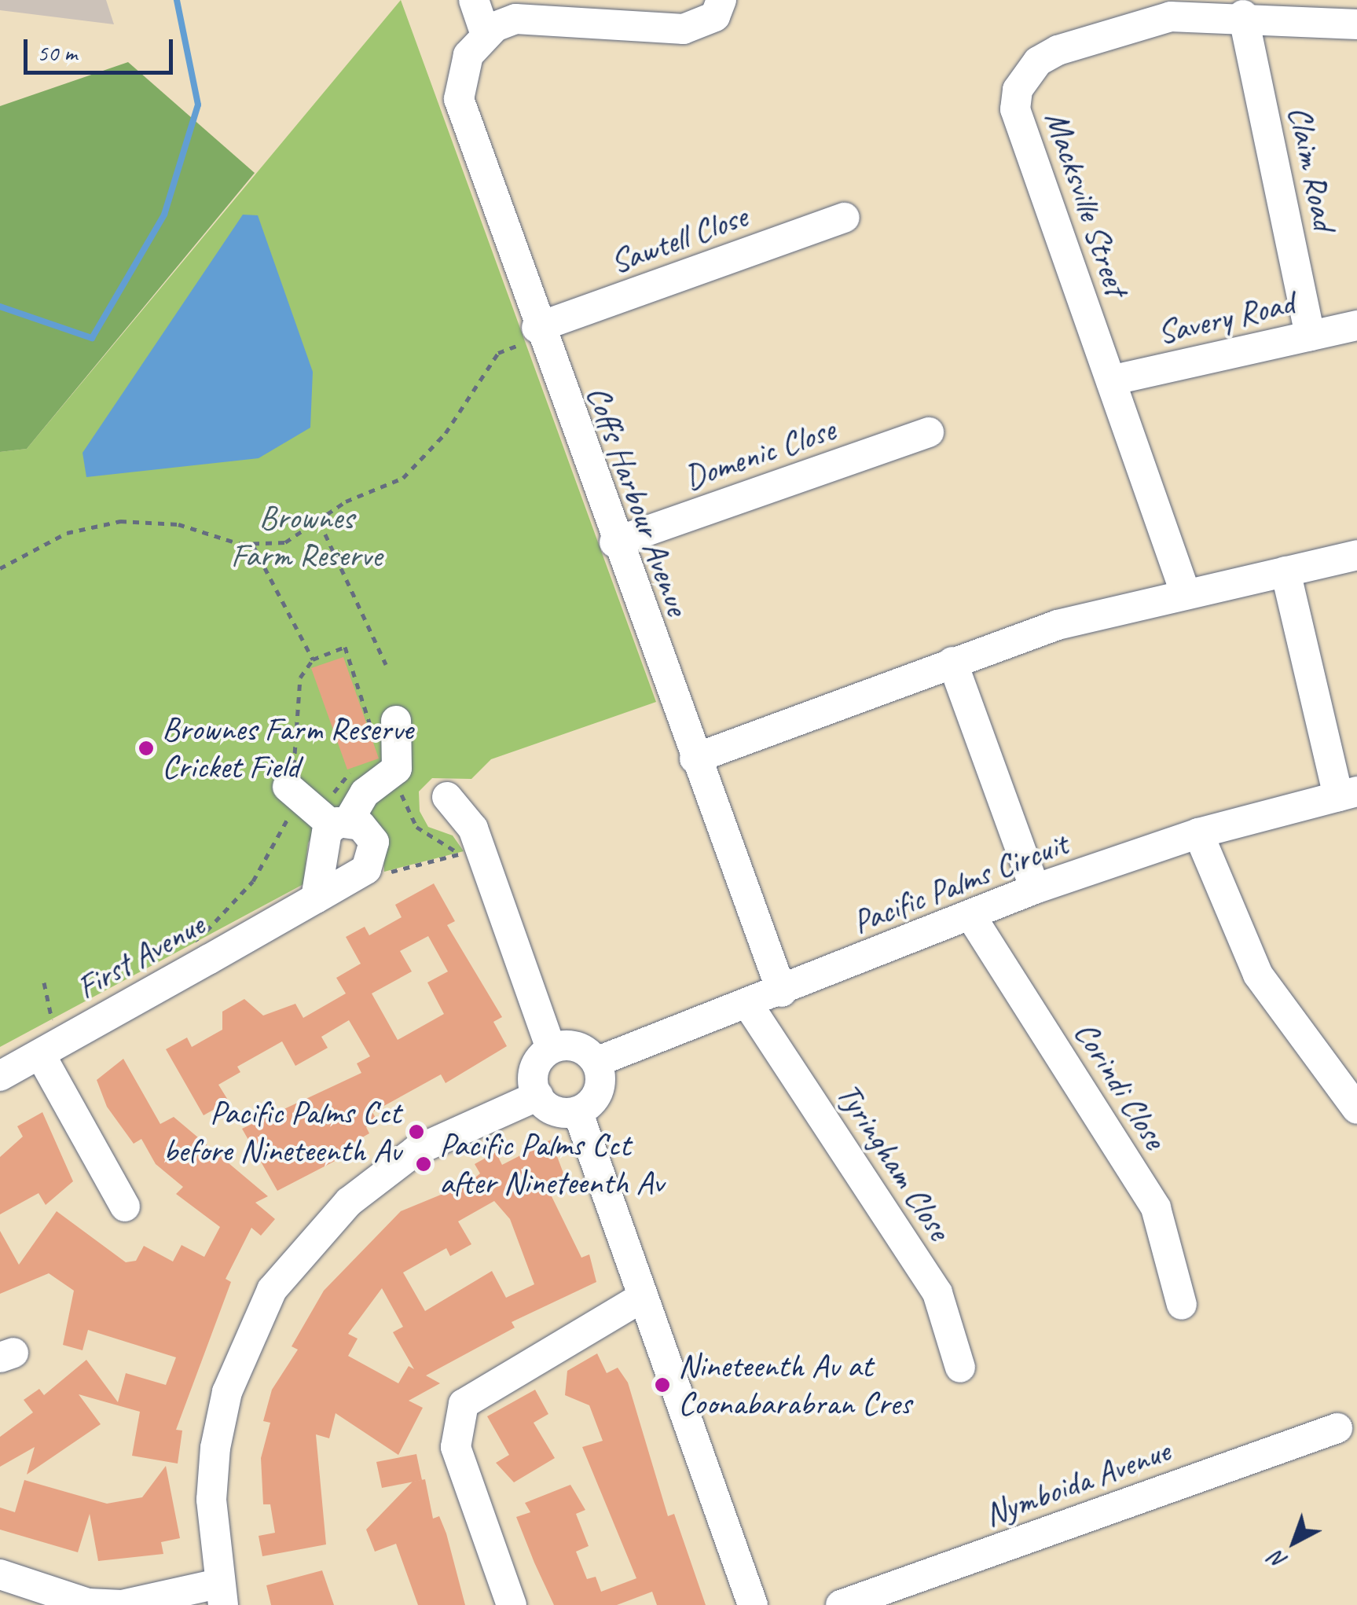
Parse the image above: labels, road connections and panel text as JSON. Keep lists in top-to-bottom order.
{
  "streets": {
    "street": [
      "Claim Road",
      "Macksville Street",
      "Sawtell Close",
      "Savery Road",
      "Domenic Close",
      "Coffs Harbour Avenue",
      "Pacific Palms Circuit",
      "First Avenue",
      "Corindi Close",
      "Tyringham Close",
      "Nymboida Avenue"
    ]
  },
  "crossings": [
    ["Claim Road", "Macksville Street"],
    ["Claim Road", "Savery Road"],
    ["Macksville Street", "Savery Road"],
    ["Sawtell Close", "Coffs Harbour Avenue"],
    ["Domenic Close", "Coffs Harbour Avenue"],
    ["Coffs Harbour Avenue", "Pacific Palms Circuit"],
    ["Pacific Palms Circuit", "Corindi Close"],
    ["Pacific Palms Circuit", "Tyringham Close"]
  ],
  "parks": ["Brownes Farm Reserve"],
  "places": [
    "Brownes Farm Reserve Cricket Field",
    "Pacific Palms Cct before Nineteenth Av",
    "Pacific Palms Cct after Nineteenth Av",
    "Nineteenth Av at Coonabarabran Cres"
  ],
  "scale_bar": "50 m",
  "north": "bottom left"
}
